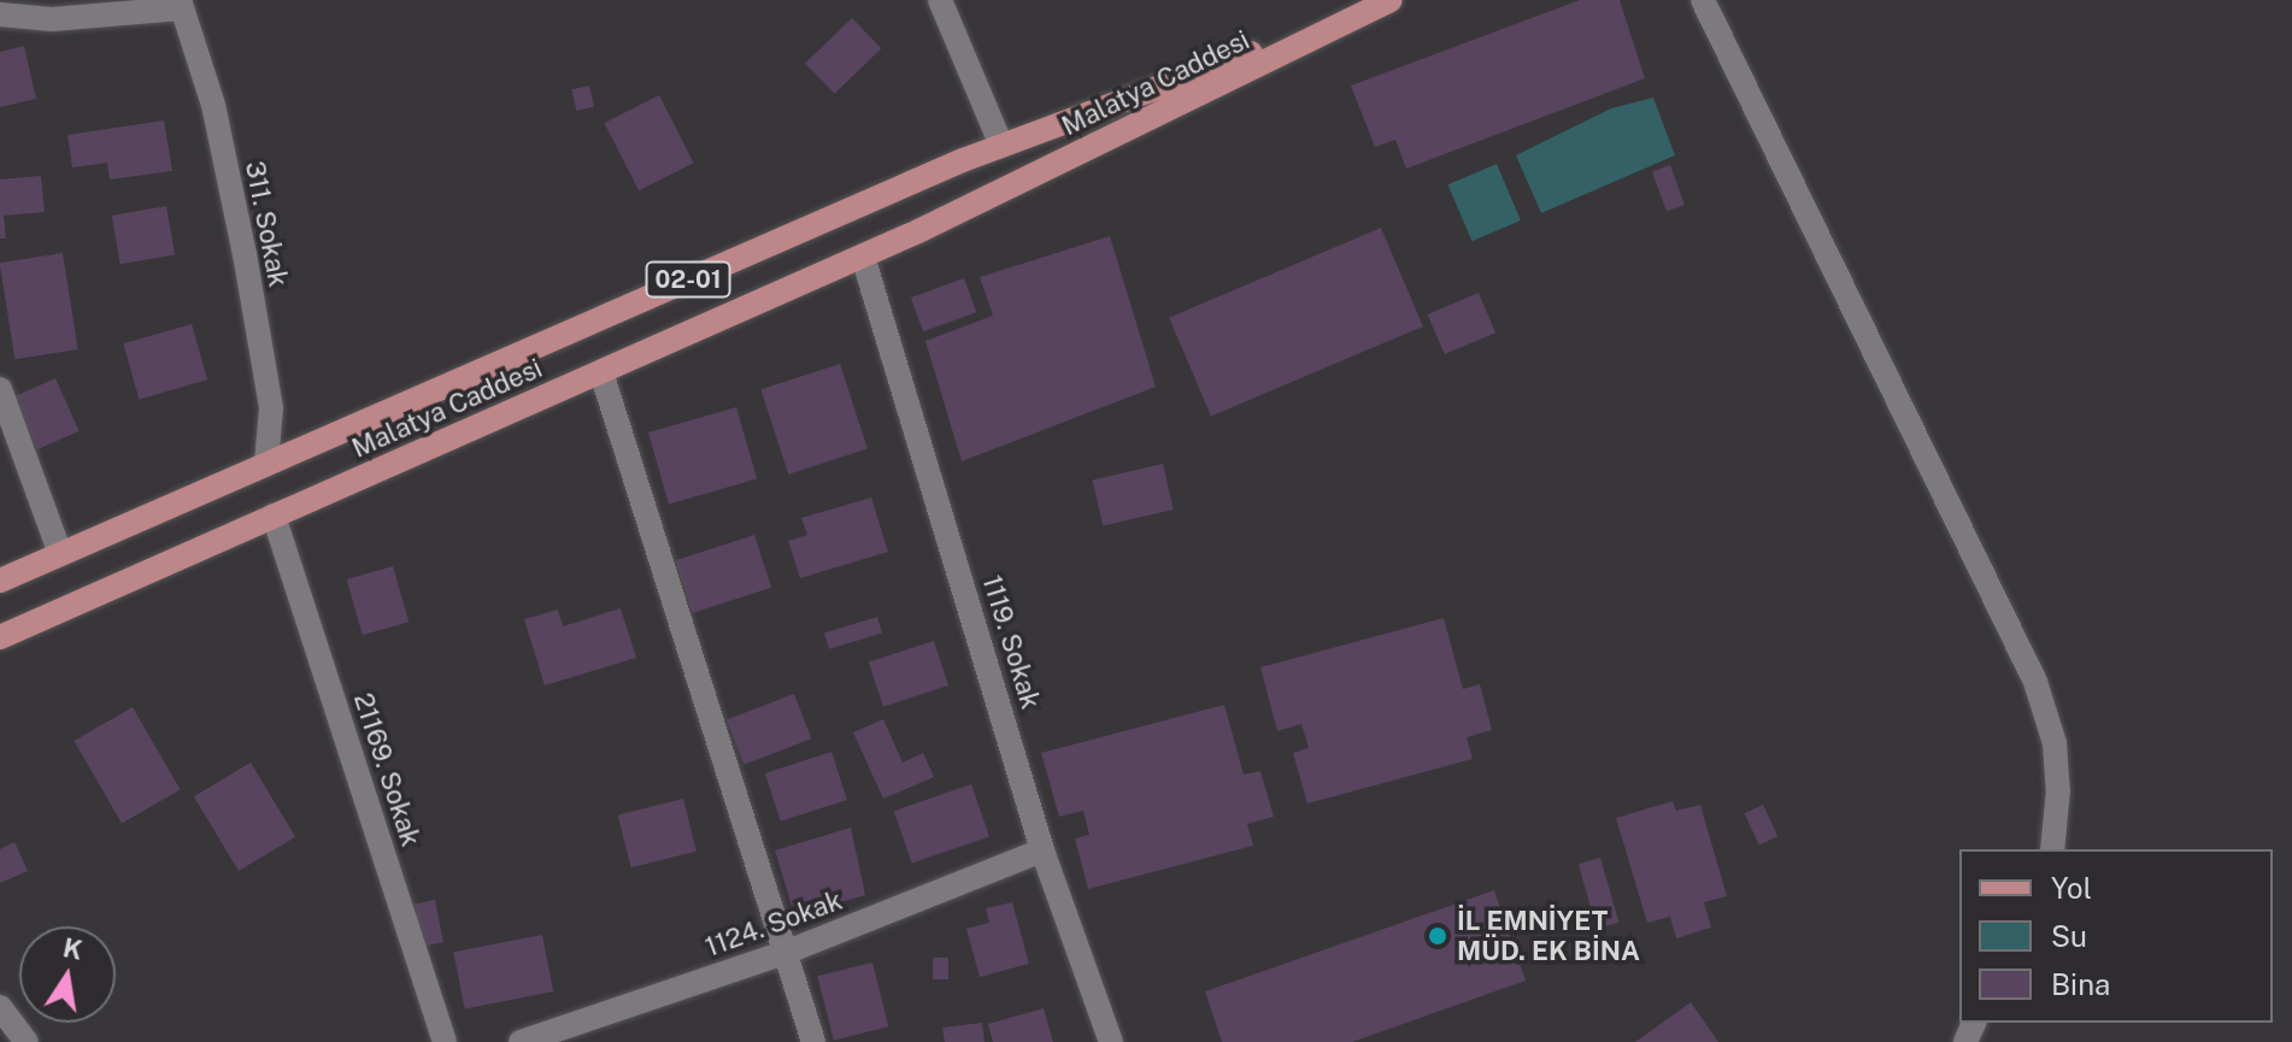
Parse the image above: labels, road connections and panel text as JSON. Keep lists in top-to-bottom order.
{
  "streets": {
    "main road": ["Malatya Caddesi", "02-01"],
    "street": [
      "311. Sokak",
      "1119. Sokak",
      "21169. Sokak",
      "1124. Sokak"
    ]
  },
  "crossings": [
    ["Malatya Caddesi", "311. Sokak"],
    ["Malatya Caddesi", "1119. Sokak"],
    ["Malatya Caddesi", "21169. Sokak"],
    ["1119. Sokak", "1124. Sokak"]
  ],
  "places": ["İL EMNİYET MÜD. EK BİNA"],
  "legend": ["Yol", "Su", "Bina"],
  "north": "top"
}
